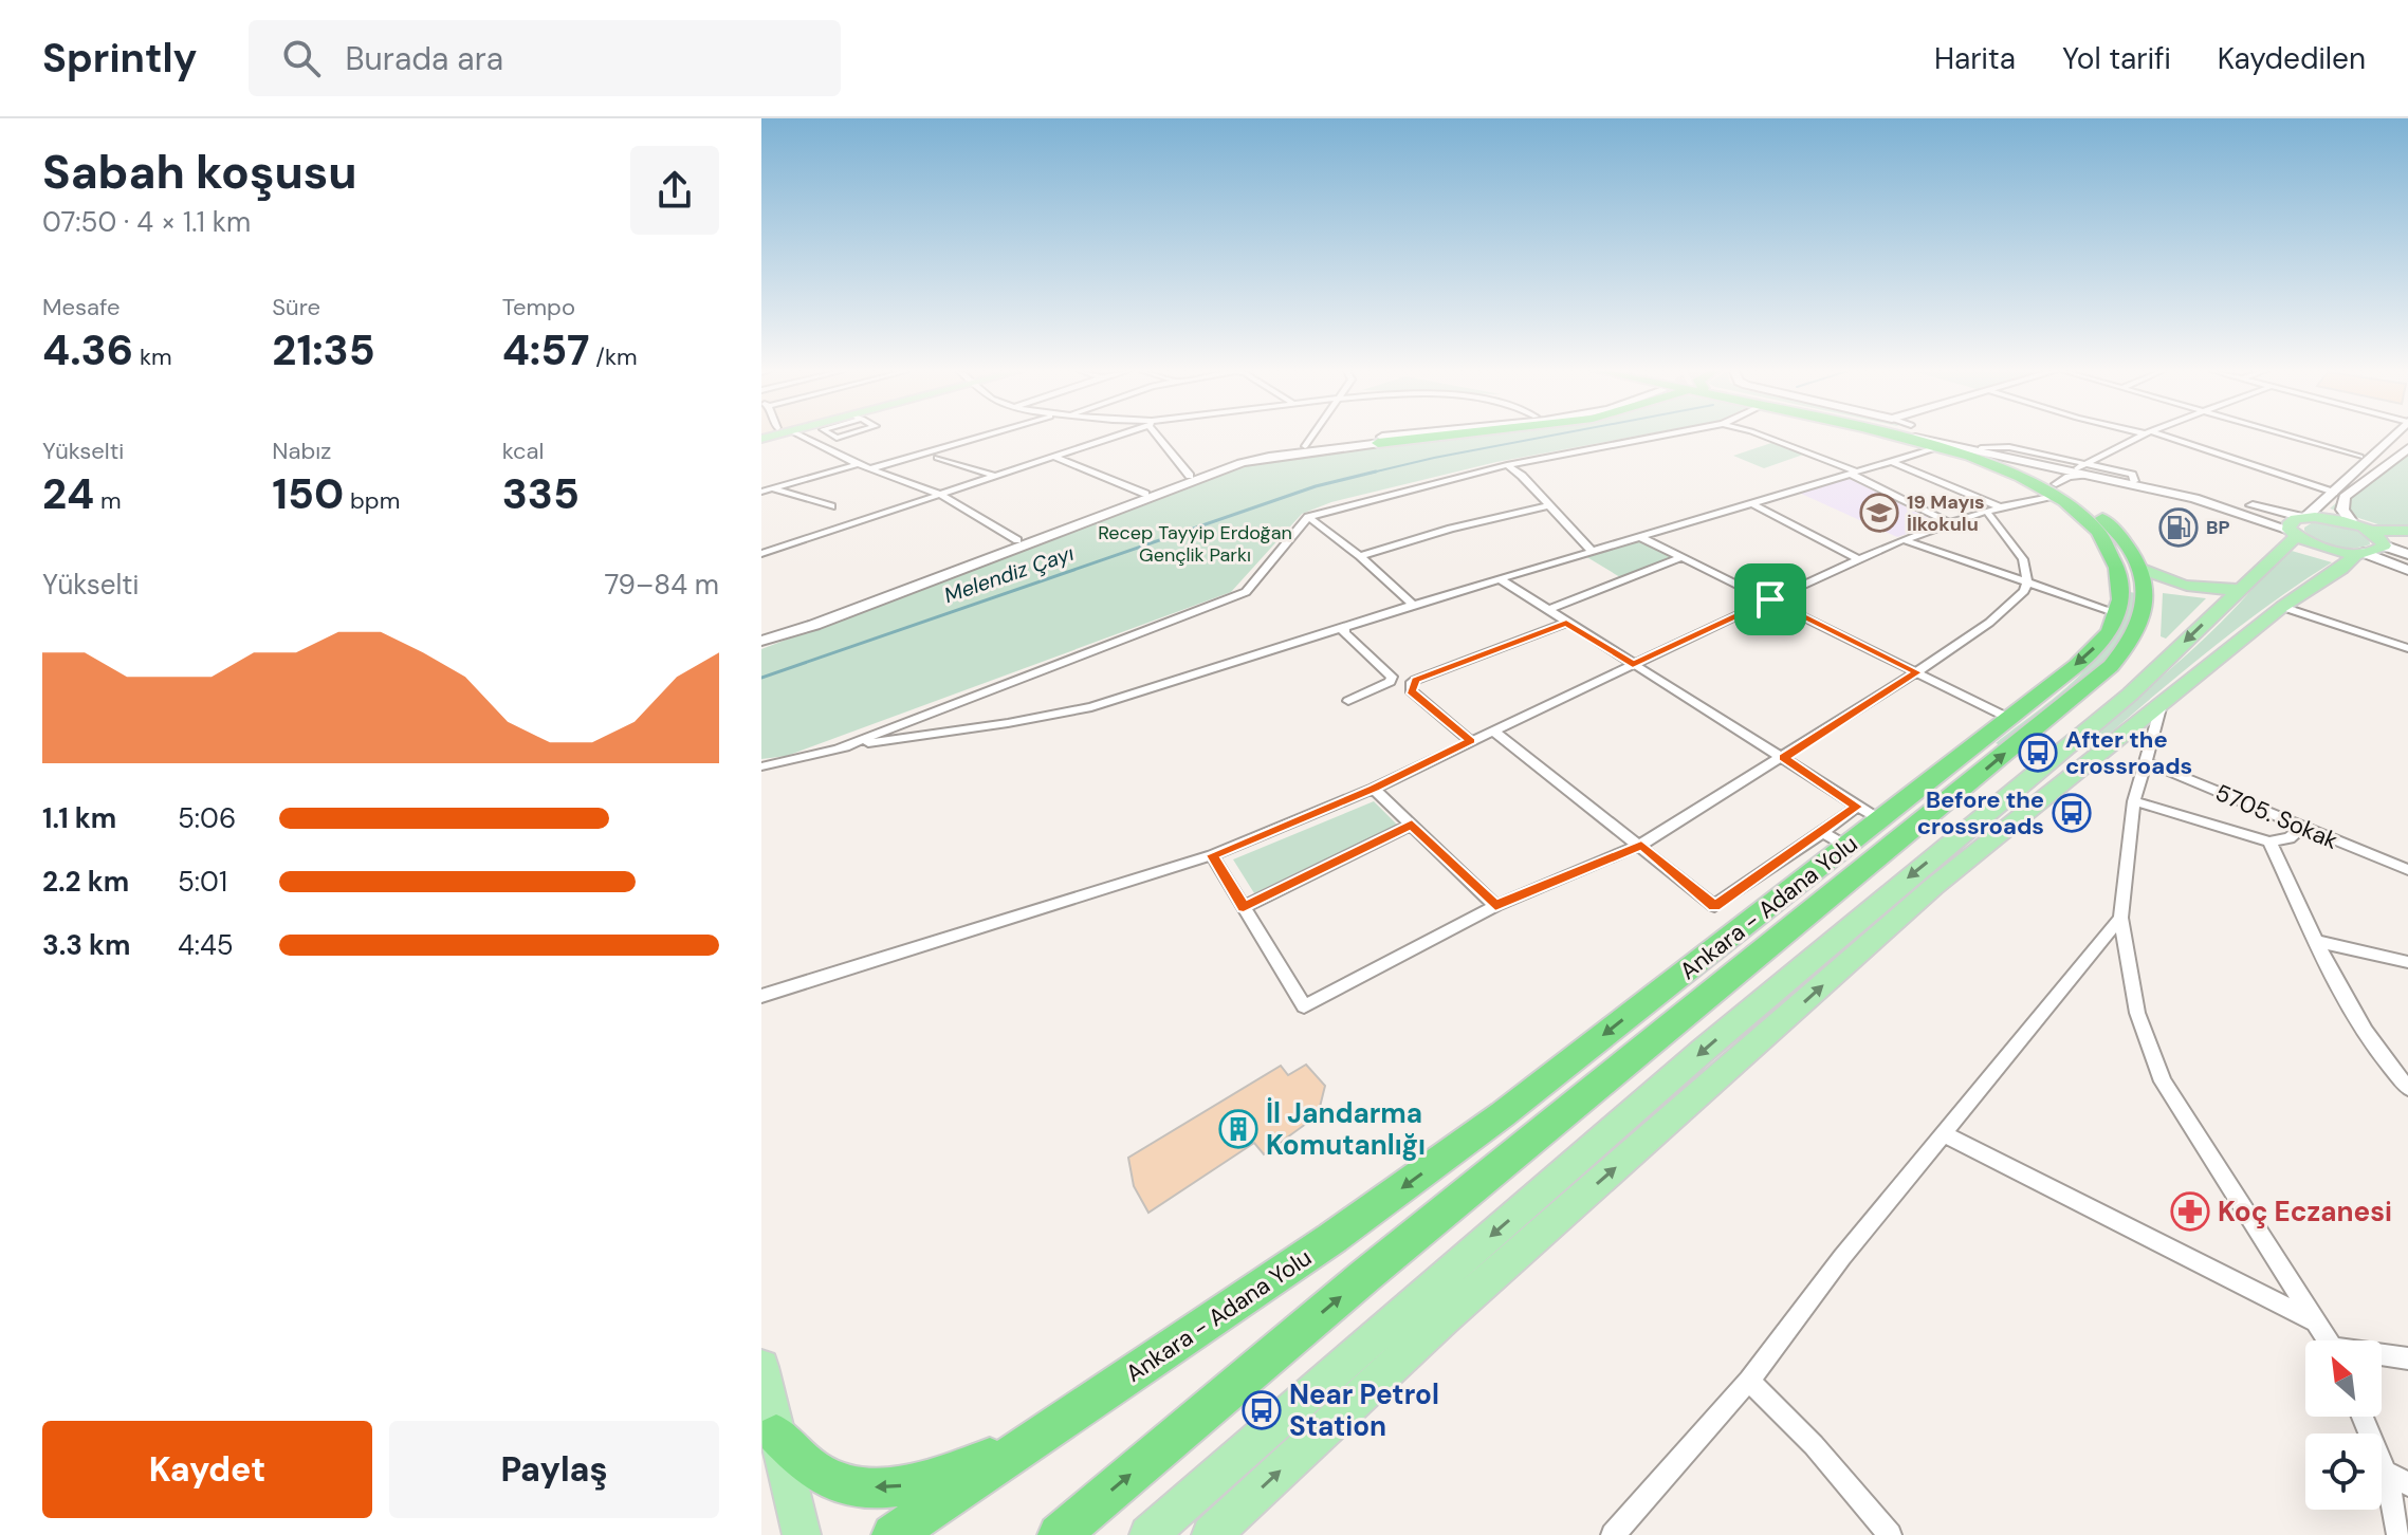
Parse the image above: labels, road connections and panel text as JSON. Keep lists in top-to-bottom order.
{
  "streets": {
    "highway": ["Ankara - Adana Yolu"],
    "street": ["5705. Sokak"]
  },
  "water": ["Melendiz Çayı"],
  "parks": ["Recep Tayyip Erdoğan Gençlik Parkı"],
  "places": {
    "school or university": ["19 Mayıs İlkokulu"],
    "fuel station": ["BP"],
    "bus stop": ["After the crossroads", "Before the crossroads", "Near Petrol Station"],
    "building": ["İl Jandarma Komutanlığı"],
    "pharmacy": ["Koç Eczanesi"]
  },
  "north": "top left",
  "page": {
    "header": "Sprintly",
    "search": "Burada ara",
    "nav": ["Harita", "Yol tarifi", "Kaydedilen"],
    "heading": ["Sabah koşusu", "07:50 · 4 × 1.1 km"],
    "stats": [
      ["Mesafe", "4.36 km"],
      ["Süre", "21:35"],
      ["Tempo", "4:57 /km"],
      ["Yükselti", "24 m"],
      ["Nabız", "150 bpm"],
      ["kcal", "335"]
    ],
    "chart": ["Yükselti", "79–84 m"],
    "list": [
      {
        "name": "1.1 km",
        "note": "5:06"
      },
      {
        "name": "2.2 km",
        "note": "5:01"
      },
      {
        "name": "3.3 km",
        "note": "4:45"
      }
    ],
    "buttons": ["Kaydet", "Paylaş"]
  }
}
